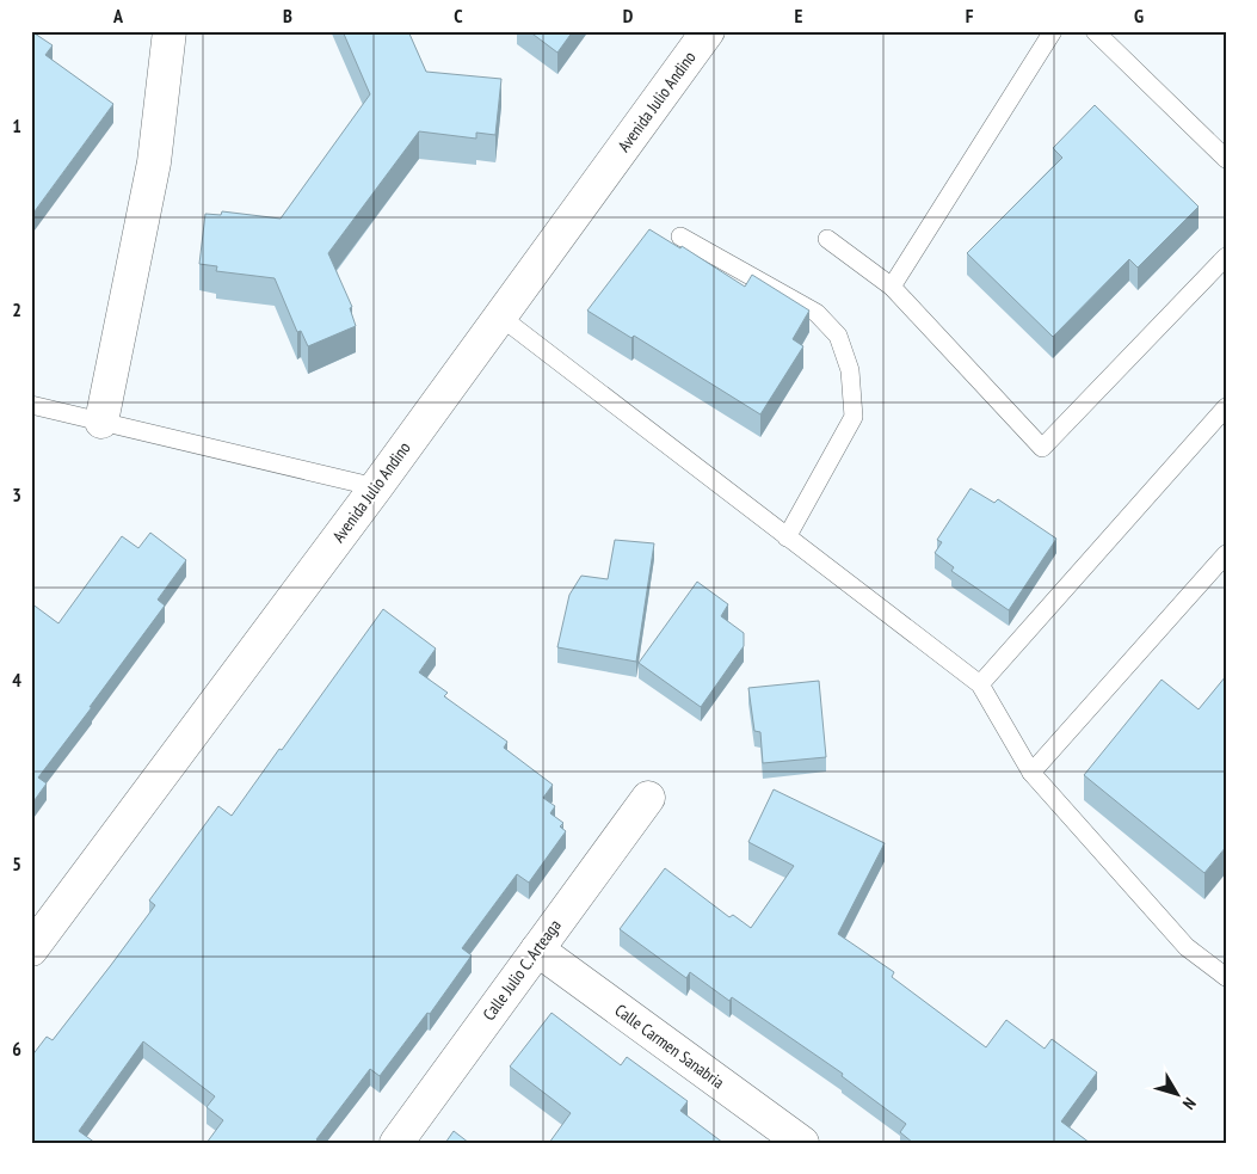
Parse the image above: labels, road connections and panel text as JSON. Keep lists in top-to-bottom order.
{
  "streets": {
    "street": ["Avenida Julio Andino", "Calle Julio C. Arteaga", "Calle Carmen Sanabria"]
  },
  "crossings": [
    ["Calle Julio C. Arteaga", "Calle Carmen Sanabria"]
  ],
  "north": "bottom right",
  "grid": {
    "columns": [
      "A",
      "B",
      "C",
      "D",
      "E",
      "F",
      "G"
    ],
    "rows": [
      "1",
      "2",
      "3",
      "4",
      "5",
      "6"
    ]
  }
}
